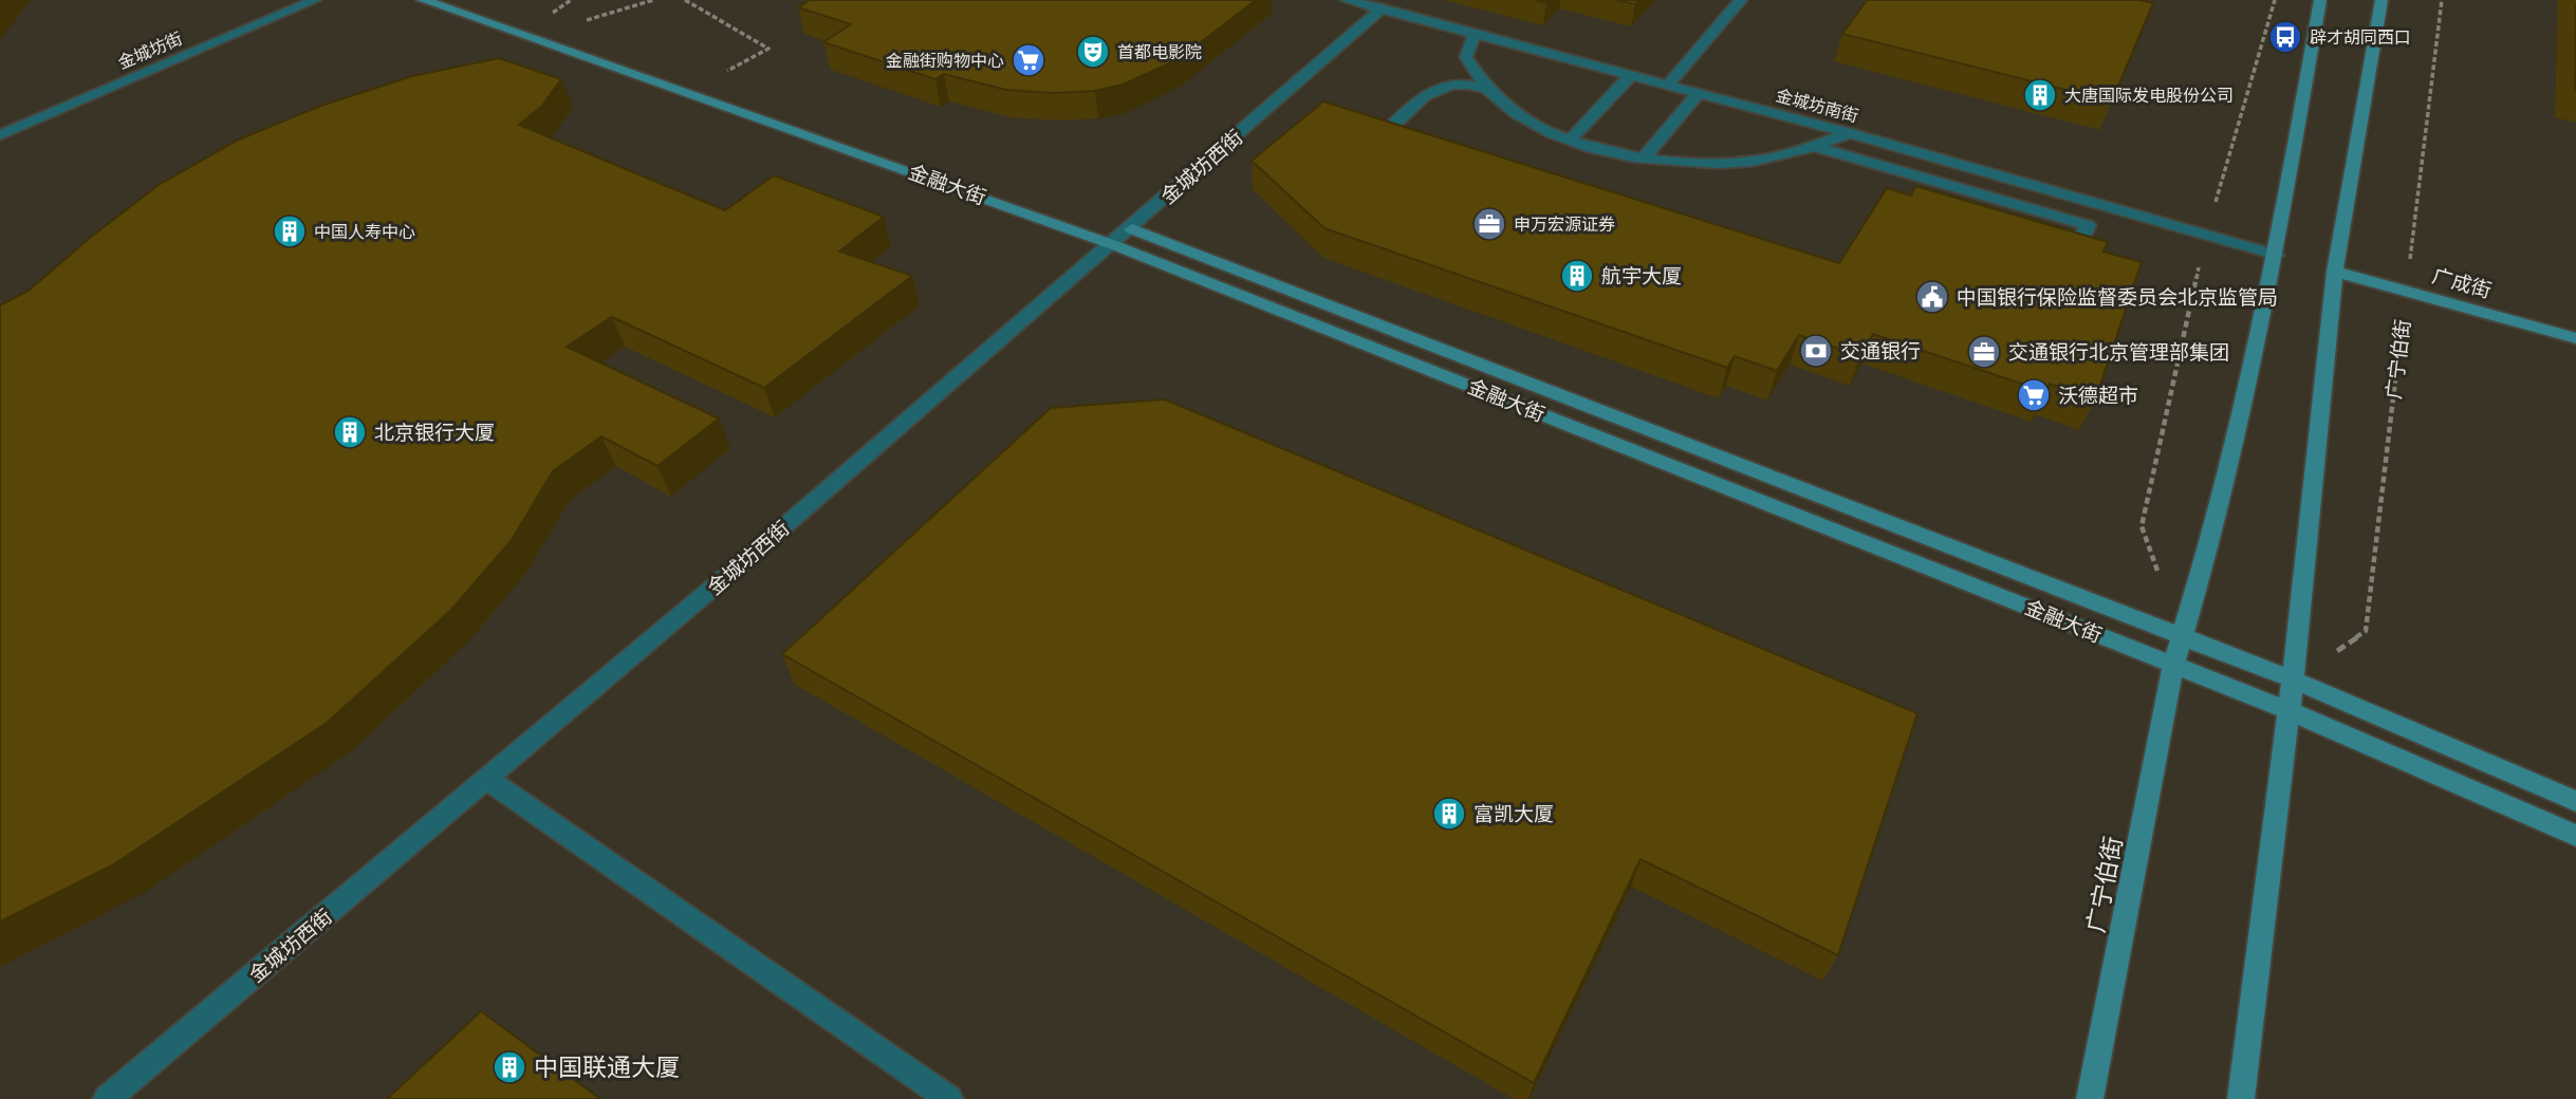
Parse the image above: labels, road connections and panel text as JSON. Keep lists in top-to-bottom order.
{
  "streets": {
    "main road": ["金融大街", "广成街", "广宁伯街"],
    "street": ["金城坊街", "金城坊南街", "金城坊西街"]
  },
  "crossings": [
    ["金城坊南街", "金城坊西街"],
    ["金城坊南街", "广宁伯街"],
    ["金城坊西街", "金融大街"],
    ["金融大街", "广宁伯街"],
    ["广成街", "广宁伯街"]
  ],
  "places": {
    "bus stop": ["辟才胡同西口"],
    "theatre": ["首都电影院"],
    "supermarket": ["金融街购物中心", "沃德超市"],
    "building": [
      "大唐国际发电股份公司",
      "中国人寿中心",
      "航宇大厦",
      "北京银行大厦",
      "富凯大厦",
      "中国联通大厦"
    ],
    "office": ["申万宏源证券", "交通银行北京管理部集团"],
    "public building": ["中国银行保险监督委员会北京监管局"],
    "bank": ["交通银行"]
  }
}
